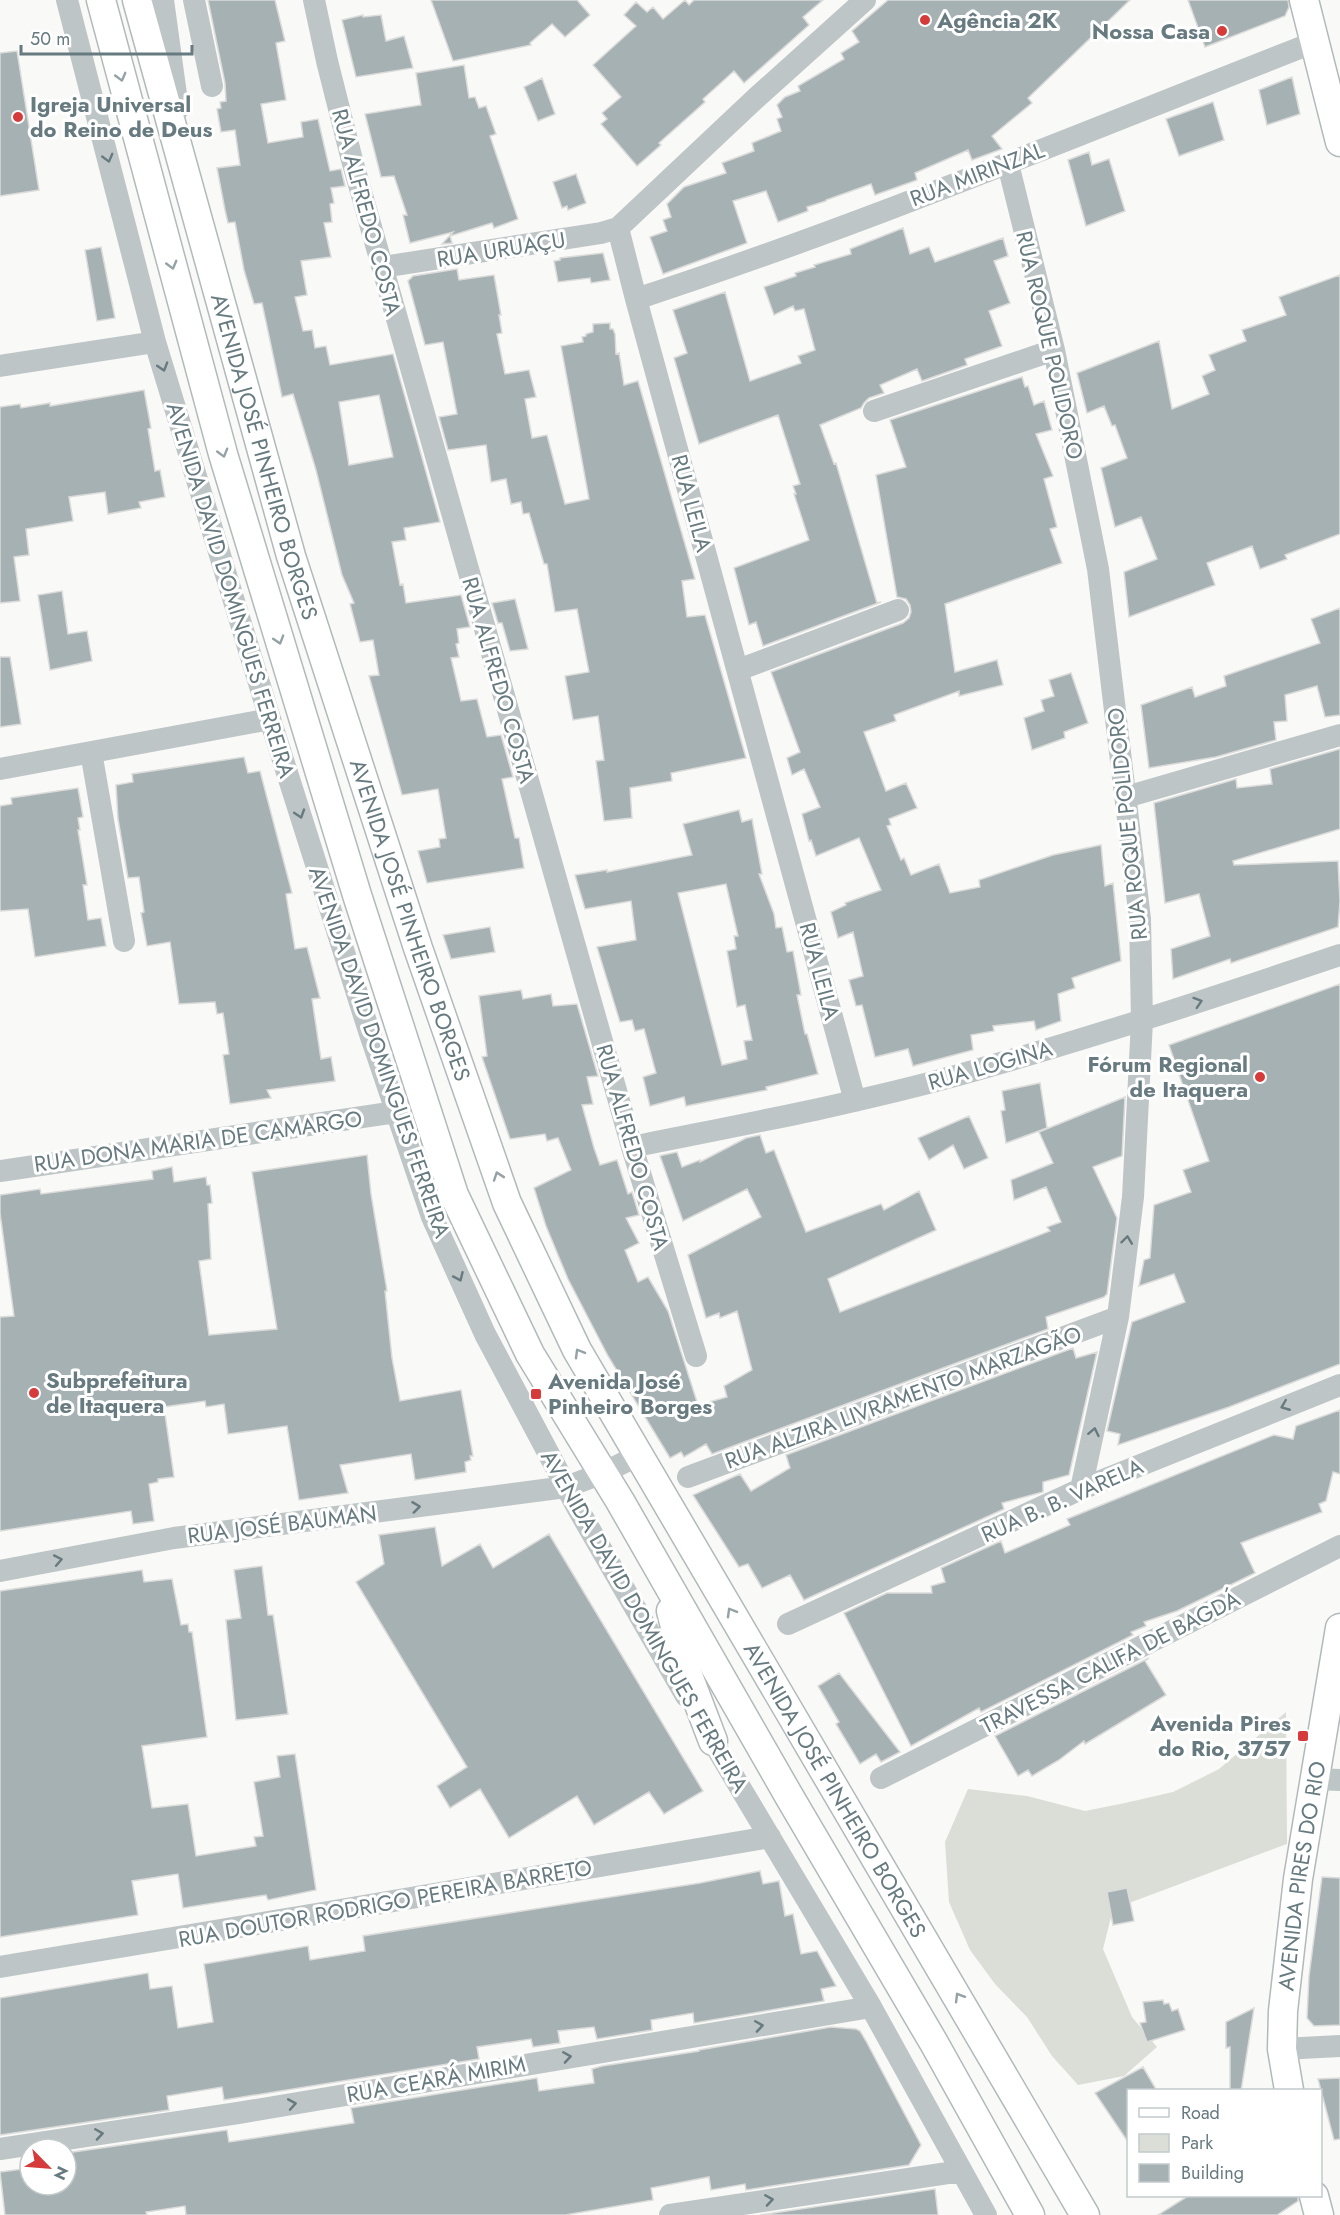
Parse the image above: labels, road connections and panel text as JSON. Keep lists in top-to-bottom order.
{
  "streets": {
    "main road": ["AVENIDA JOSÉ PINHEIRO BORGES", "AVENIDA PIRES DO RIO"],
    "street": [
      "RUA MIRINZAL",
      "RUA ALFREDO COSTA",
      "RUA URUAÇU",
      "RUA ROQUE POLIDORO",
      "RUA LEILA",
      "AVENIDA DAVID DOMINGUES FERREIRA",
      "RUA LOGINA",
      "RUA DONA MARIA DE CAMARGO",
      "RUA ALZIRA LIVRAMENTO MARZAGÃO",
      "RUA B. B. VARELA",
      "RUA JOSÉ BAUMAN",
      "TRAVESSA CALIFA DE BAGDÁ",
      "RUA DOUTOR RODRIGO PEREIRA BARRETO",
      "RUA CEARÁ MIRIM"
    ]
  },
  "crossings": [
    ["RUA MIRINZAL", "RUA ROQUE POLIDORO"],
    ["RUA MIRINZAL", "RUA LEILA"],
    ["RUA ALFREDO COSTA", "RUA URUAÇU"],
    ["RUA ALFREDO COSTA", "RUA LOGINA"],
    ["RUA URUAÇU", "RUA LEILA"],
    ["RUA ROQUE POLIDORO", "RUA LOGINA"],
    ["RUA ROQUE POLIDORO", "RUA ALZIRA LIVRAMENTO MARZAGÃO"],
    ["RUA ROQUE POLIDORO", "RUA B. B. VARELA"],
    ["AVENIDA JOSÉ PINHEIRO BORGES", "RUA JOSÉ BAUMAN"],
    ["RUA LEILA", "RUA LOGINA"],
    ["AVENIDA DAVID DOMINGUES FERREIRA", "RUA DONA MARIA DE CAMARGO"],
    ["AVENIDA DAVID DOMINGUES FERREIRA", "RUA JOSÉ BAUMAN"],
    ["AVENIDA DAVID DOMINGUES FERREIRA", "RUA DOUTOR RODRIGO PEREIRA BARRETO"],
    ["AVENIDA DAVID DOMINGUES FERREIRA", "RUA CEARÁ MIRIM"]
  ],
  "one_way": [
    "RUA ROQUE POLIDORO",
    "AVENIDA DAVID DOMINGUES FERREIRA",
    "RUA B. B. VARELA",
    "RUA JOSÉ BAUMAN",
    "RUA CEARÁ MIRIM"
  ],
  "places": {
    "other": [
      "Agência 2K",
      "Nossa Casa",
      "Igreja Universal do Reino de Deus",
      "Fórum Regional de Itaquera",
      "Subprefeitura de Itaquera"
    ],
    "transit": ["Avenida José Pinheiro Borges", "Avenida Pires do Rio, 3757"]
  },
  "legend": ["Road", "Park", "Building"],
  "scale_bar": "50 m",
  "north": "bottom right"
}
